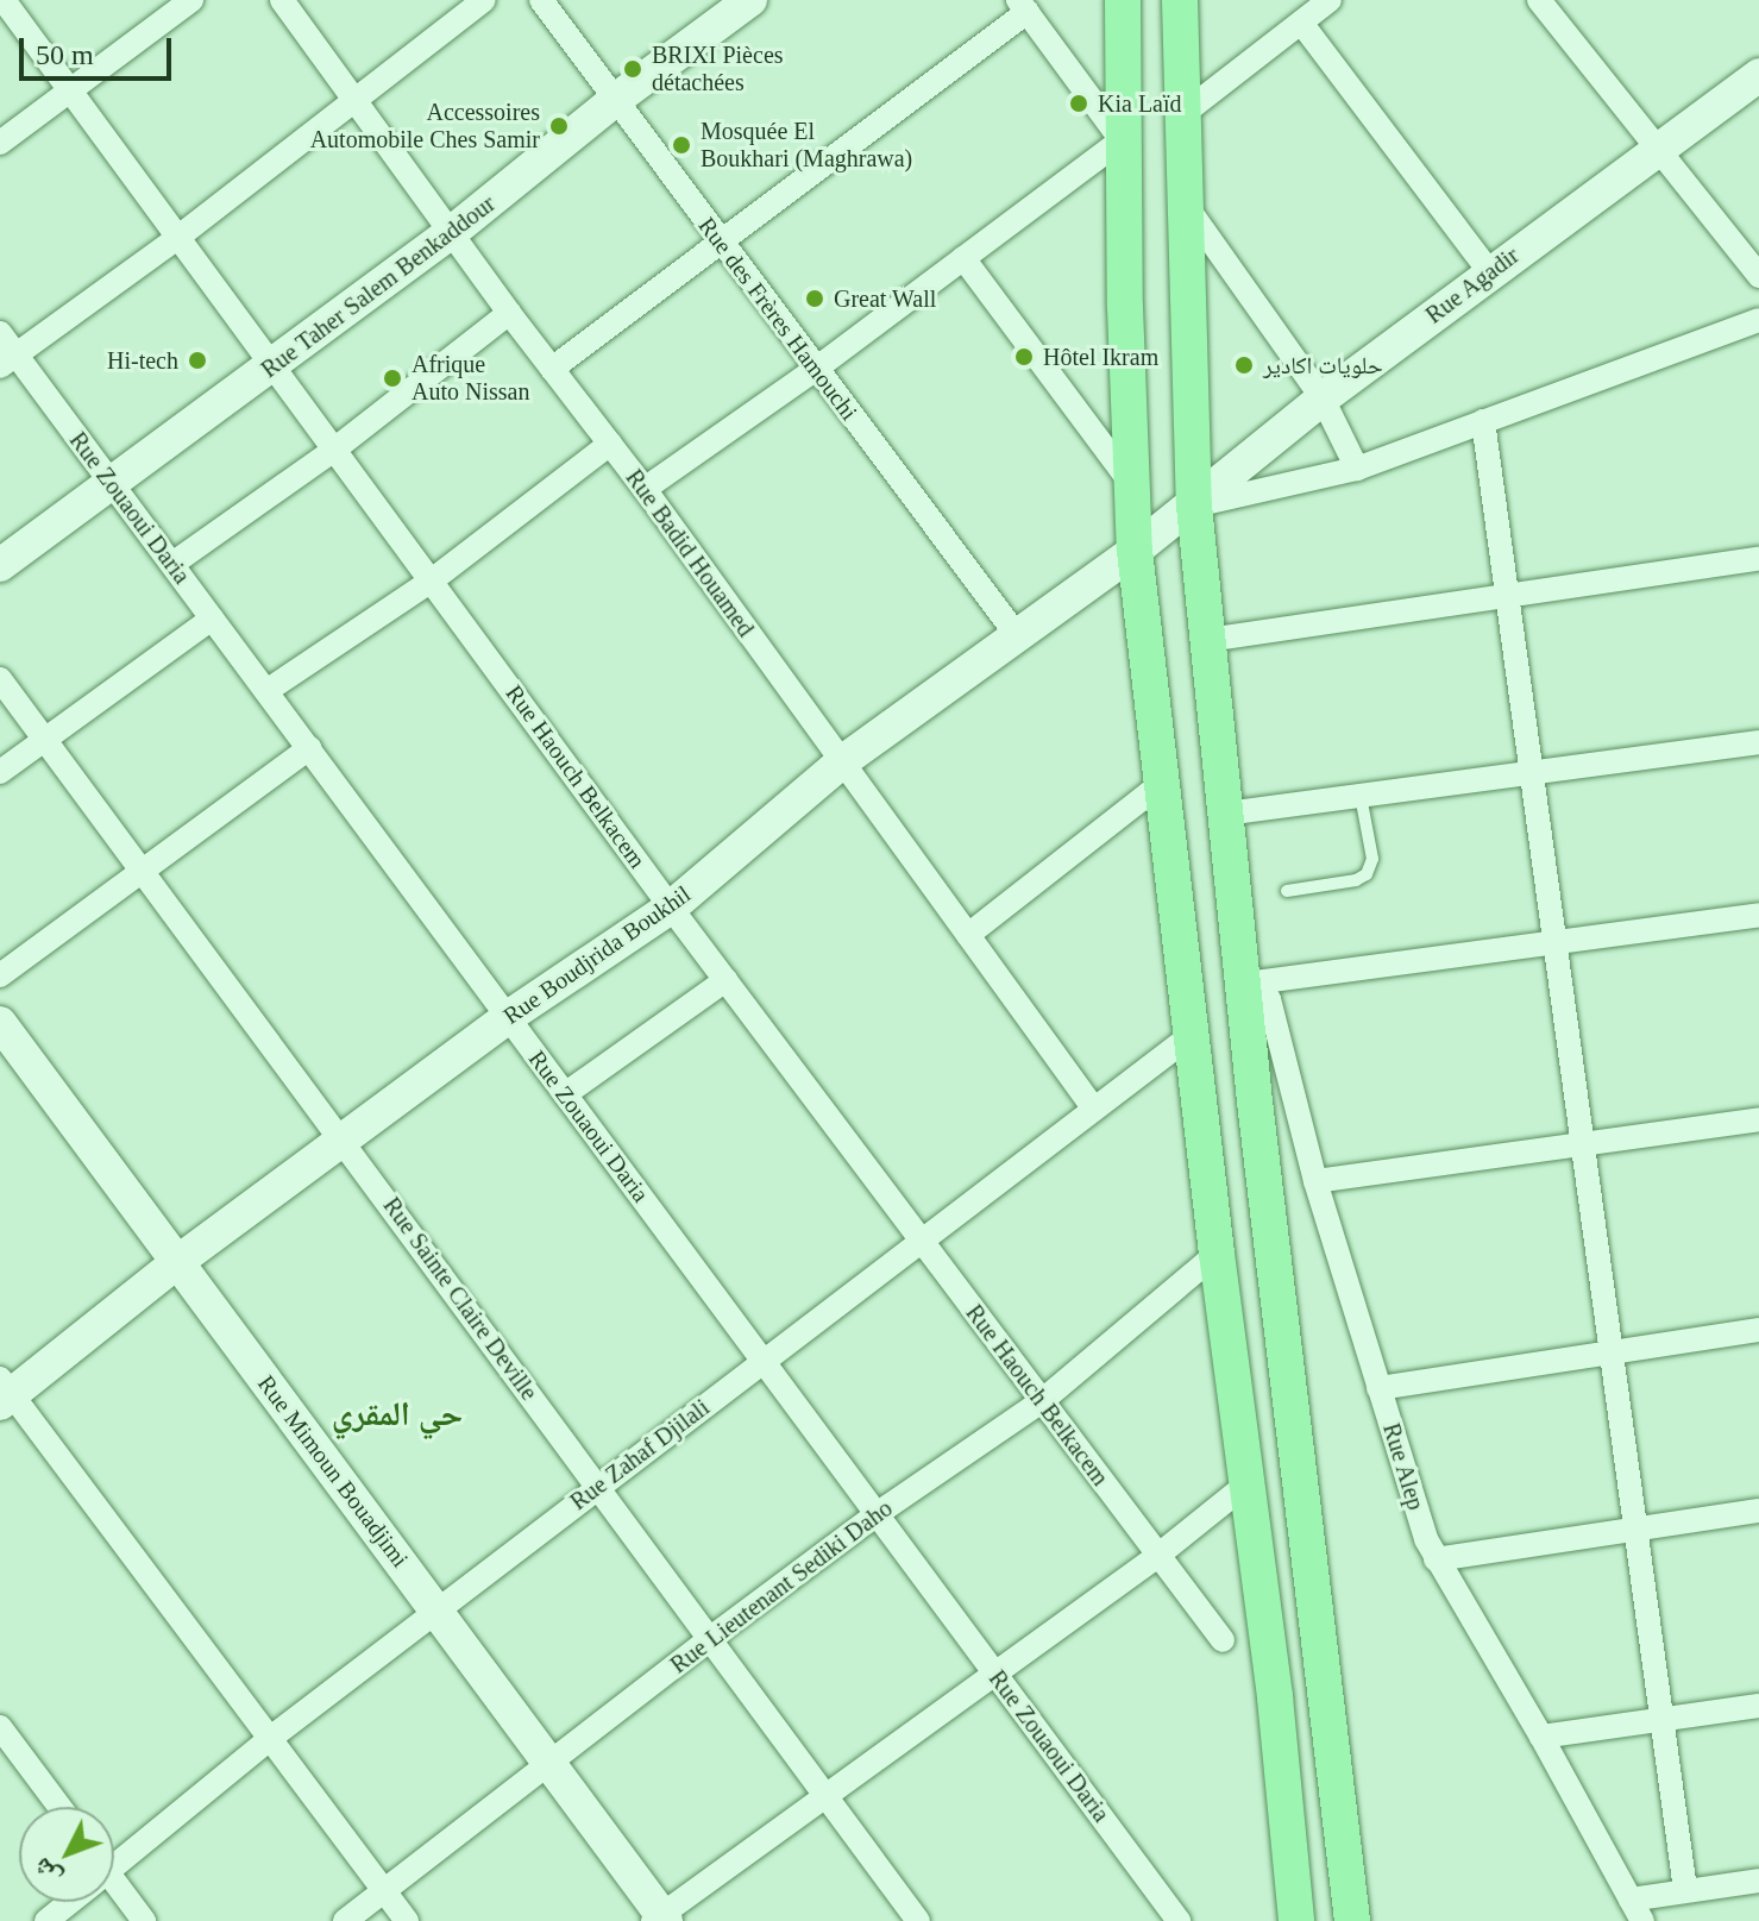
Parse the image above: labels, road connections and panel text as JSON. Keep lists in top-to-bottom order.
{
  "streets": {
    "street": [
      "Rue Agadir",
      "Rue Taher Salem Benkaddour",
      "Rue des Frères Hamouchi",
      "Rue Zouaoui Daria",
      "Rue Badid Houamed",
      "Rue Haouch Belkacem",
      "Rue Boudjrida Boukhil",
      "Rue Sainte Claire Deville",
      "Rue Zahaf Djilali",
      "Rue Alep",
      "Rue Mimoun Bouadjimi",
      "Rue Lieutenant Sediki Daho"
    ]
  },
  "crossings": [
    ["Rue Agadir", "Rue Boudjrida Boukhil"],
    ["Rue Taher Salem Benkaddour", "Rue des Frères Hamouchi"],
    ["Rue Taher Salem Benkaddour", "Rue Zouaoui Daria"],
    ["Rue Taher Salem Benkaddour", "Rue Badid Houamed"],
    ["Rue Taher Salem Benkaddour", "Rue Haouch Belkacem"],
    ["Rue des Frères Hamouchi", "Rue Boudjrida Boukhil"],
    ["Rue Zouaoui Daria", "Rue Boudjrida Boukhil"],
    ["Rue Zouaoui Daria", "Rue Zahaf Djilali"],
    ["Rue Zouaoui Daria", "Rue Lieutenant Sediki Daho"],
    ["Rue Badid Houamed", "Rue Boudjrida Boukhil"],
    ["Rue Badid Houamed", "Rue Zahaf Djilali"],
    ["Rue Haouch Belkacem", "Rue Boudjrida Boukhil"],
    ["Rue Haouch Belkacem", "Rue Zahaf Djilali"],
    ["Rue Haouch Belkacem", "Rue Lieutenant Sediki Daho"],
    ["Rue Boudjrida Boukhil", "Rue Sainte Claire Deville"],
    ["Rue Boudjrida Boukhil", "Rue Mimoun Bouadjimi"],
    ["Rue Sainte Claire Deville", "Rue Zahaf Djilali"],
    ["Rue Sainte Claire Deville", "Rue Lieutenant Sediki Daho"],
    ["Rue Zahaf Djilali", "Rue Mimoun Bouadjimi"],
    ["Rue Mimoun Bouadjimi", "Rue Lieutenant Sediki Daho"]
  ],
  "districts": ["حي المقري"],
  "places": [
    "BRIXI Pièces détachées",
    "Kia Laïd",
    "Accessoires Automobile Ches Samir",
    "Mosquée El Boukhari (Maghrawa)",
    "Great Wall",
    "Hôtel Ikram",
    "Hi-tech",
    "حلويات اكادير",
    "Afrique Auto Nissan"
  ],
  "scale_bar": "50 m",
  "north": "bottom left"
}
